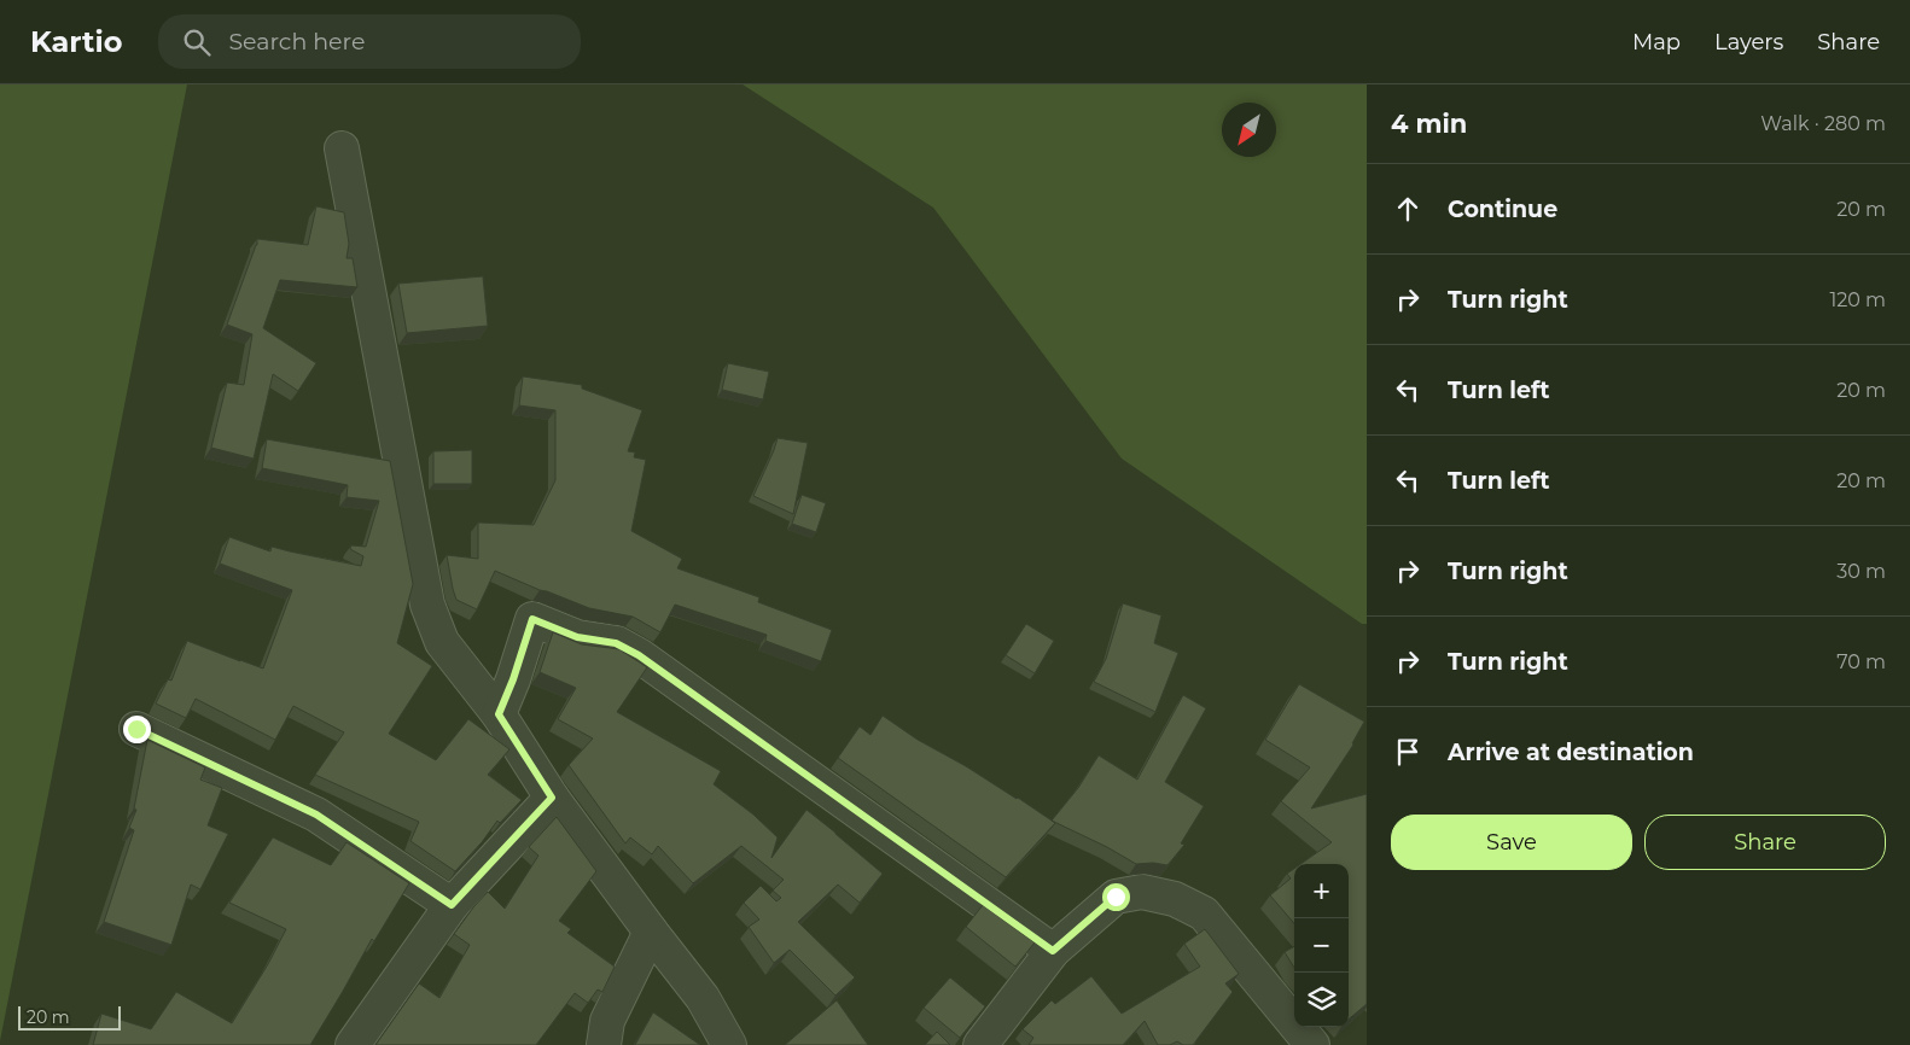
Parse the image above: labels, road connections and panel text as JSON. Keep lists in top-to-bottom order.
{
  "scale_bar": "20 m",
  "north": "bottom left",
  "page": {
    "header": "Kartio",
    "search": "Search here",
    "nav": ["Map", "Layers", "Share"],
    "heading": ["4 min", "Walk · 280 m"],
    "list": [
      ["Continue", "20 m"],
      ["Turn right", "120 m"],
      ["Turn left", "20 m"],
      ["Turn left", "20 m"],
      ["Turn right", "30 m"],
      ["Turn right", "70 m"],
      "Arrive at destination"
    ],
    "buttons": ["Save", "Share"],
    "map_buttons": ["+", "−"],
    "scale": "20 m"
  }
}
